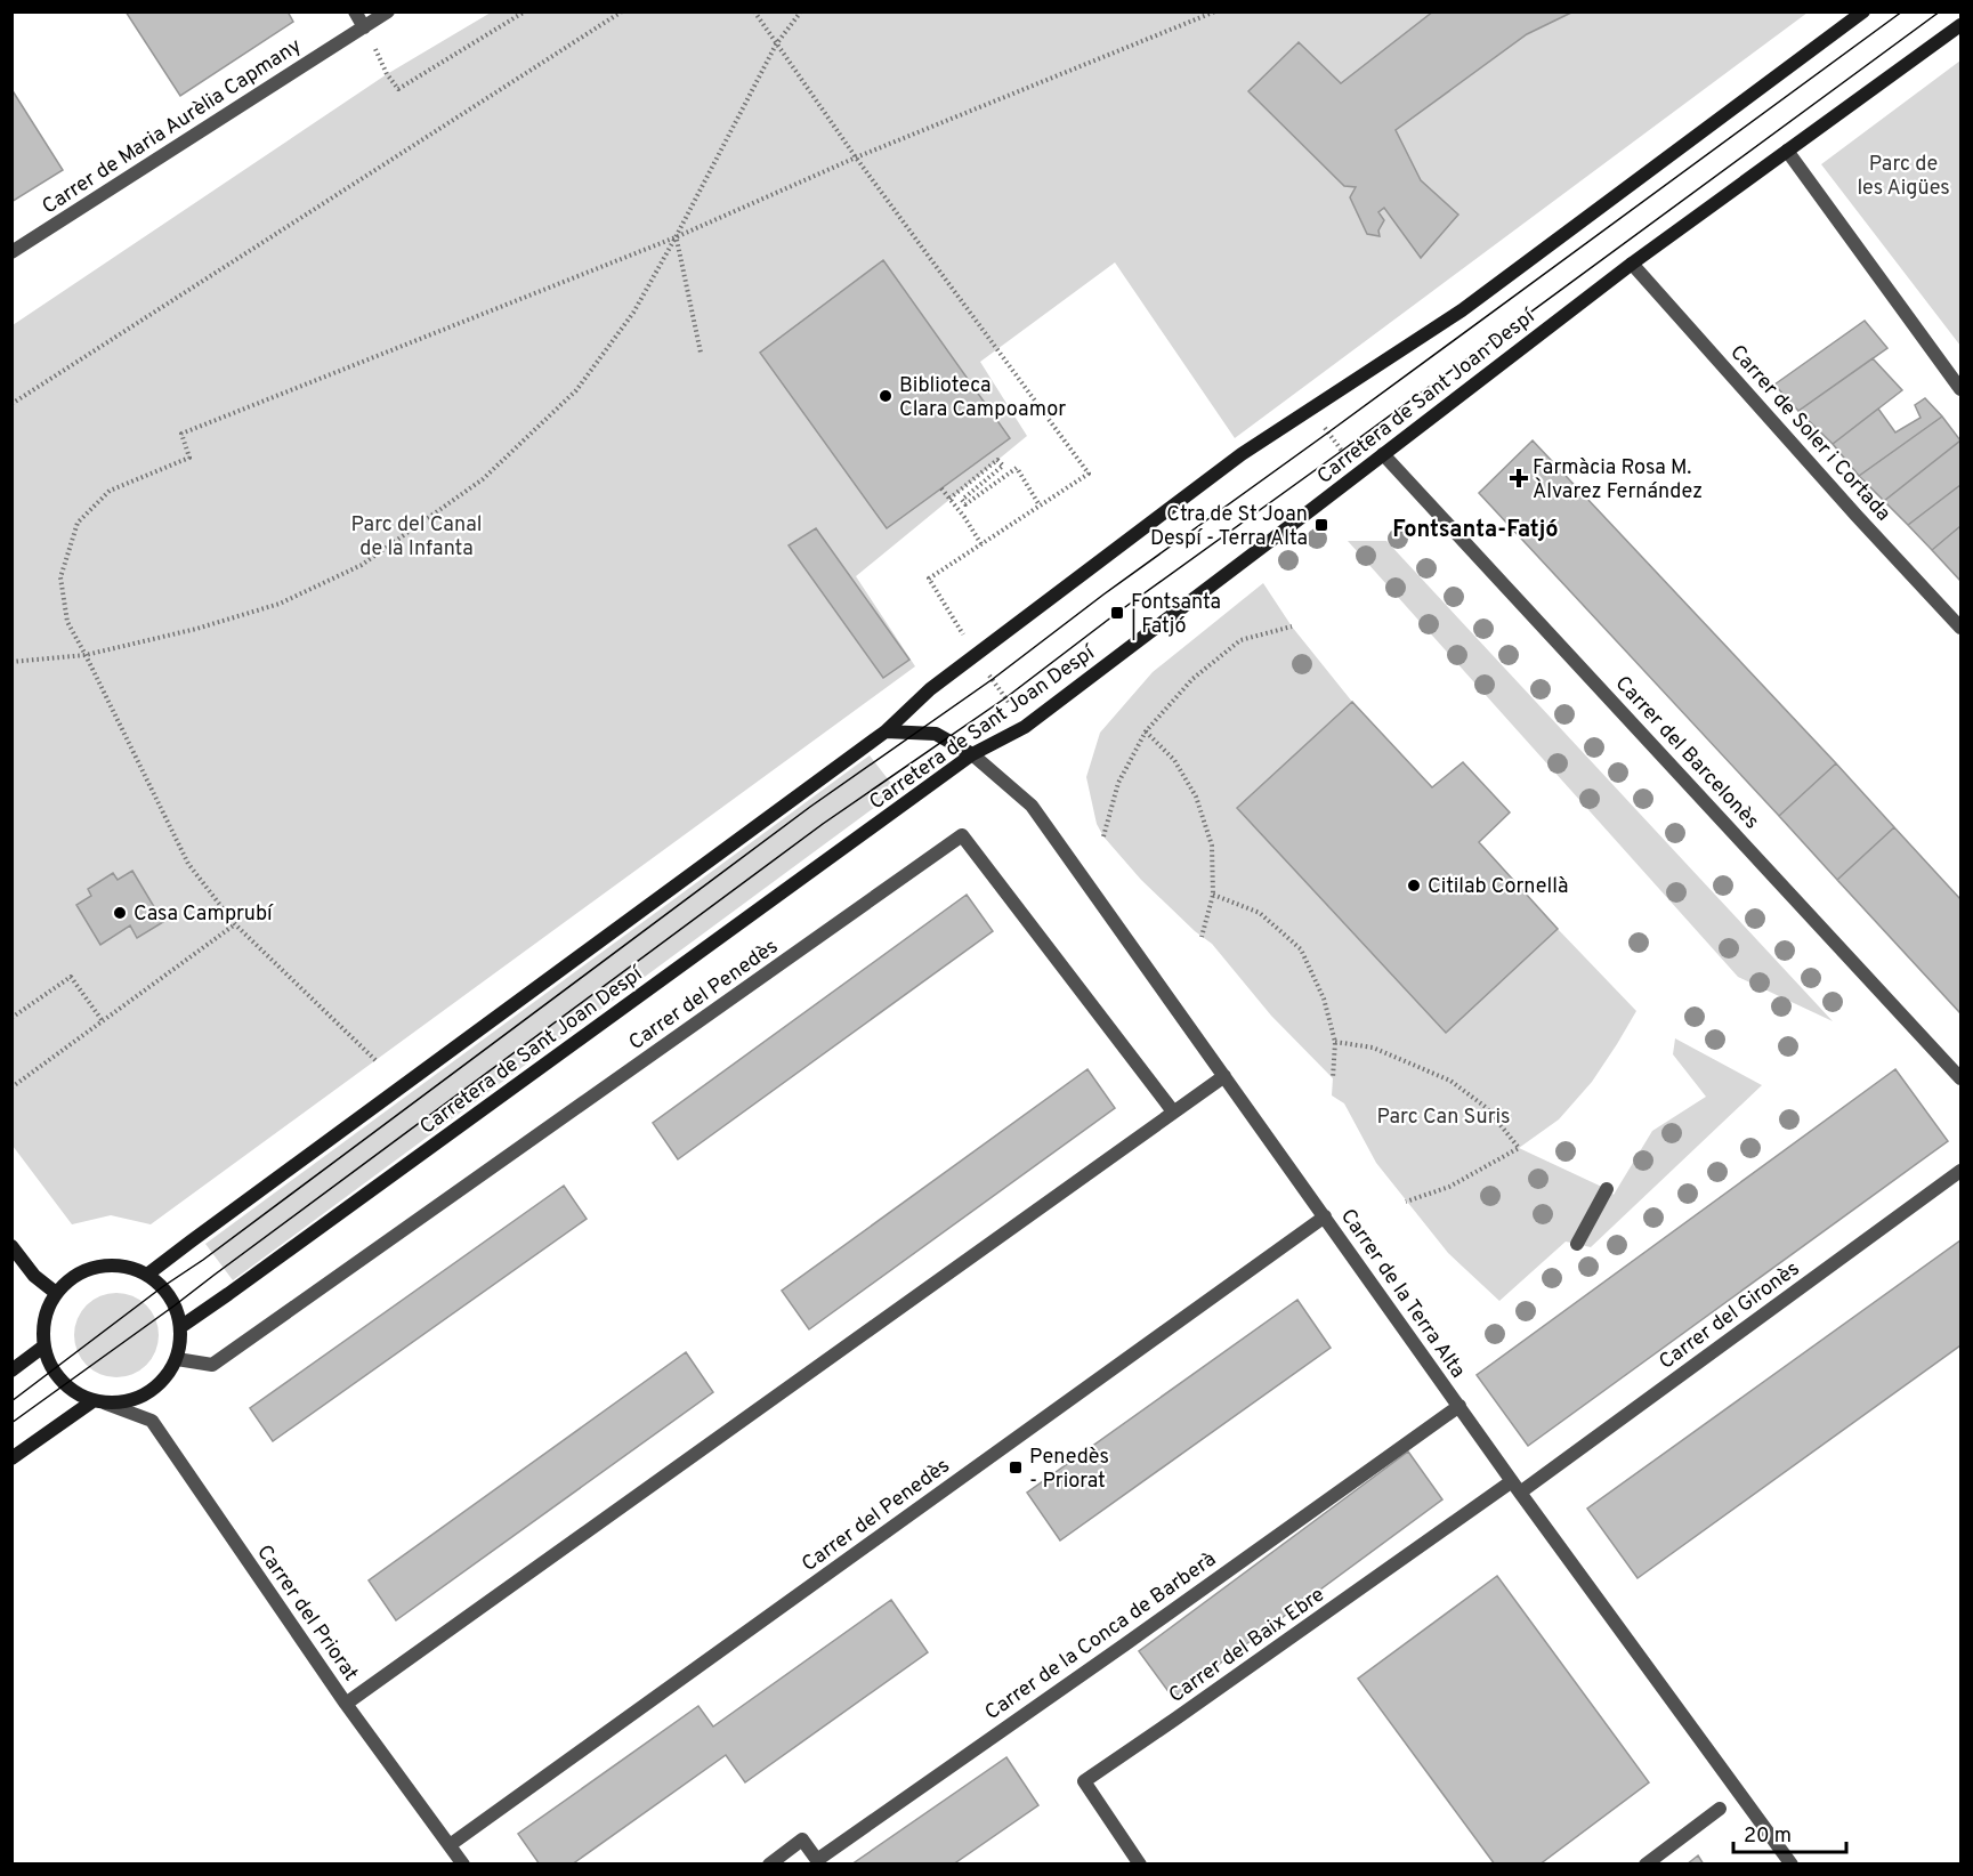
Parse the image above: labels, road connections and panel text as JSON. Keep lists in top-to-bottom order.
{
  "streets": {
    "street": [
      "Carrer de Maria Aurèlia Capmany",
      "Carretera de Sant Joan Despí",
      "Carrer de Soler i Cortada",
      "Carrer del Barcelonès",
      "Carrer del Penedès",
      "Carrer de la Terra Alta",
      "Carrer del Gironès",
      "Carrer del Priorat",
      "Carrer de la Conca de Barberà",
      "Carrer del Baix Ebre"
    ]
  },
  "crossings": [
    ["Carretera de Sant Joan Despí", "Carrer de Soler i Cortada"],
    ["Carretera de Sant Joan Despí", "Carrer del Barcelonès"],
    ["Carretera de Sant Joan Despí", "Carrer del Penedès"],
    ["Carretera de Sant Joan Despí", "Carrer de la Terra Alta"],
    ["Carretera de Sant Joan Despí", "Carrer del Priorat"],
    ["Carrer del Penedès", "Carrer de la Terra Alta"],
    ["Carrer del Penedès", "Carrer del Priorat"],
    ["Carrer de la Terra Alta", "Carrer del Gironès"],
    ["Carrer de la Terra Alta", "Carrer de la Conca de Barberà"],
    ["Carrer de la Terra Alta", "Carrer del Baix Ebre"],
    ["Carrer del Gironès", "Carrer del Baix Ebre"]
  ],
  "districts": ["Fontsanta-Fatjó"],
  "parks": ["Parc de les Aigües", "Parc del Canal de la Infanta", "Parc Can Suris"],
  "places": {
    "other": ["Biblioteca Clara Campoamor", "Citilab Cornellà", "Casa Camprubí"],
    "health": ["Farmàcia Rosa M. Àlvarez Fernández"],
    "transit": ["Ctra de St Joan Despí - Terra Alta", "Fontsanta | Fatjó", "Penedès - Priorat"]
  },
  "scale_bar": "20 m"
}
